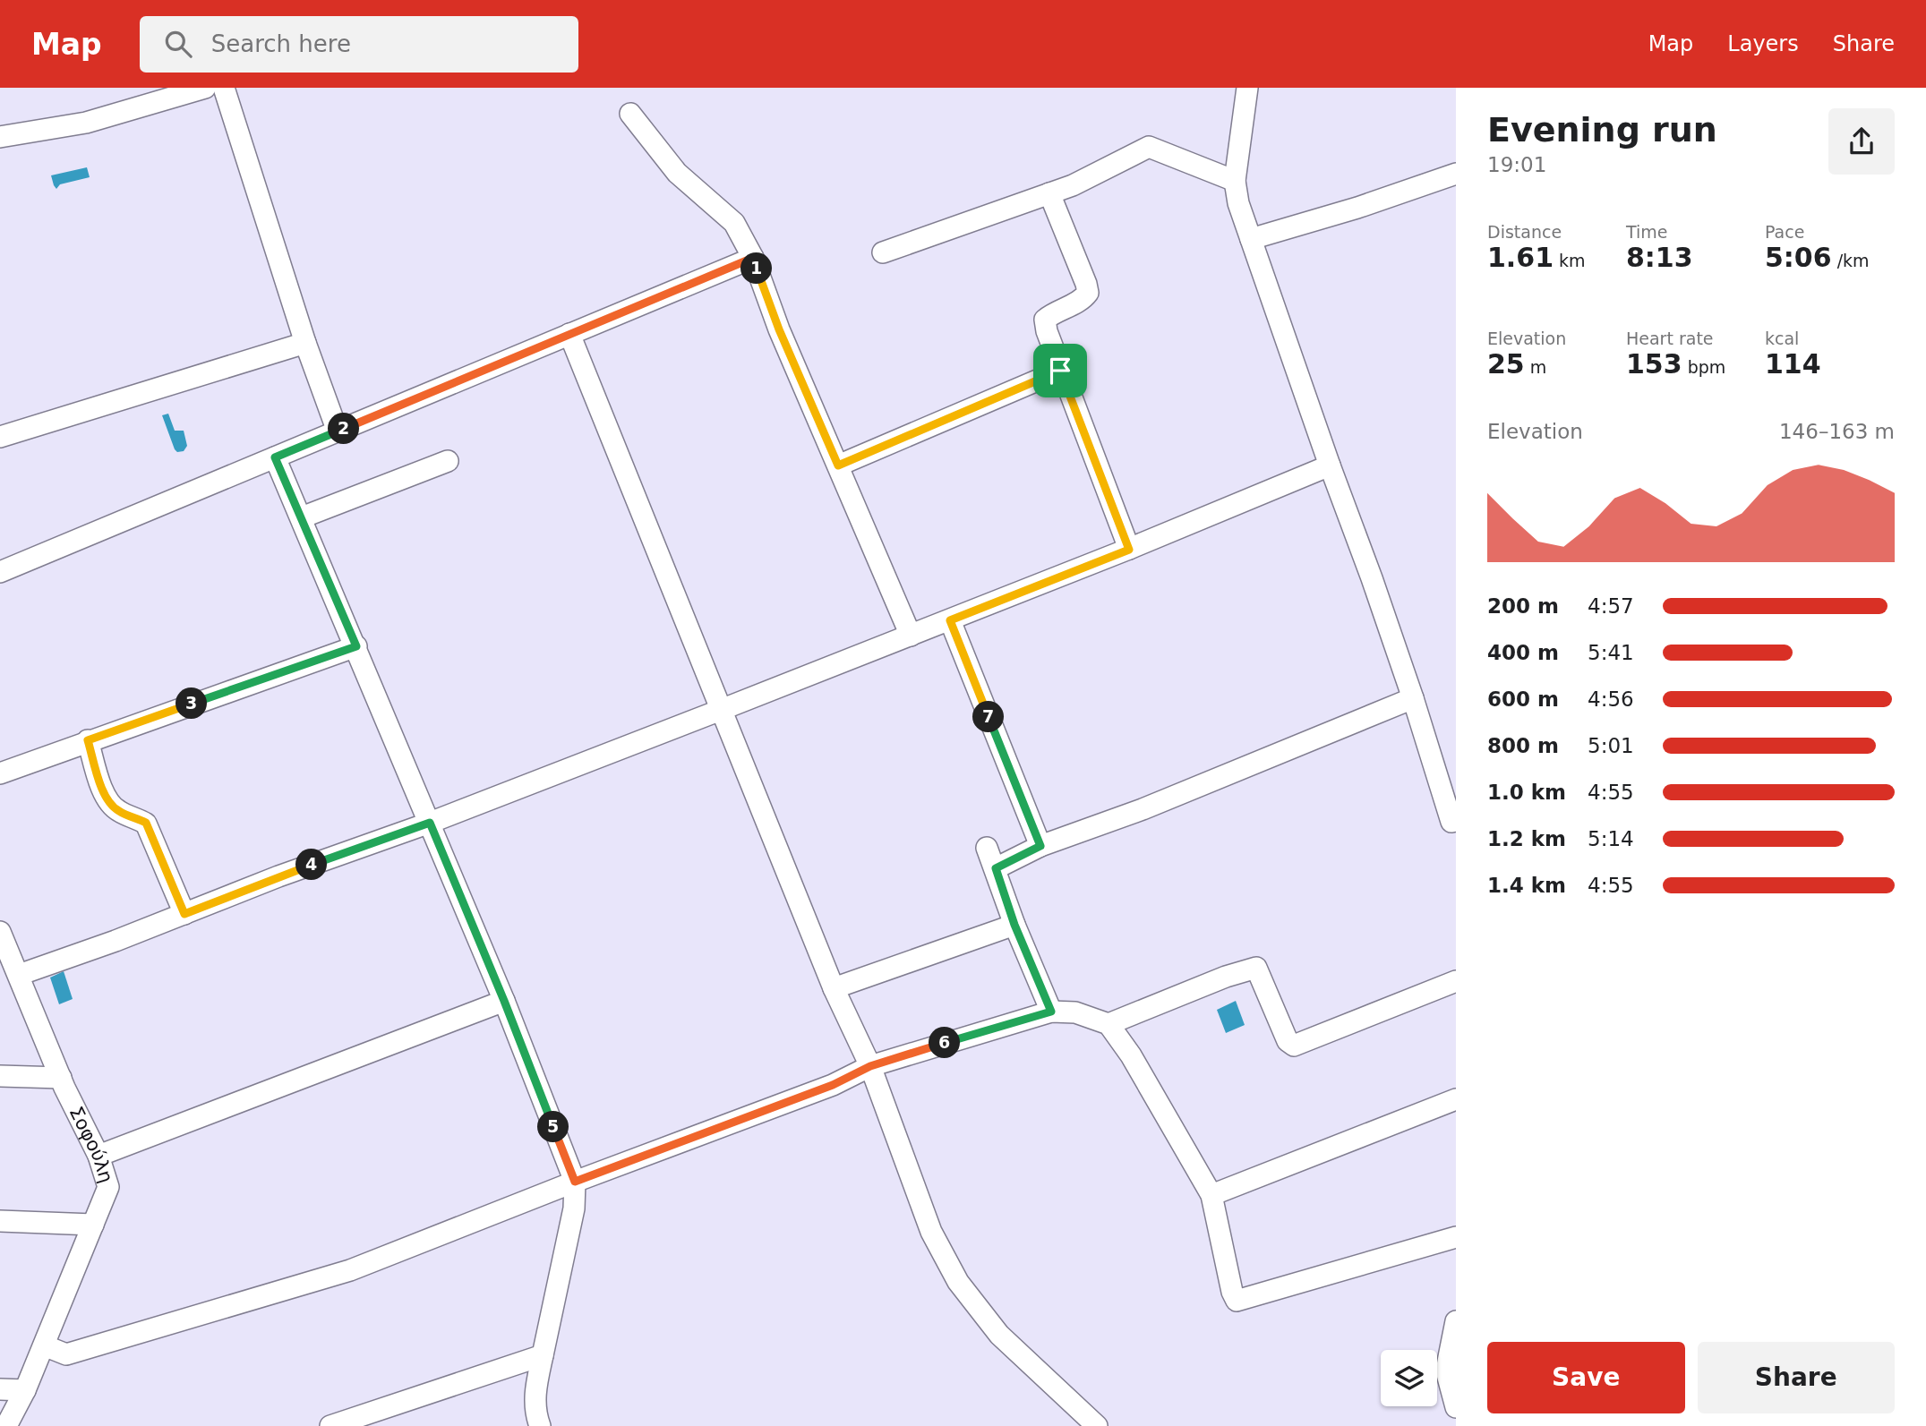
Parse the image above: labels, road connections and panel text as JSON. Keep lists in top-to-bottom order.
{
  "streets": {
    "street": ["Σοφούλη"]
  },
  "page": {
    "header": "Map",
    "search": "Search here",
    "nav": ["Map", "Layers", "Share"],
    "heading": ["Evening run", "19:01"],
    "stats": [
      ["Distance", "1.61 km"],
      ["Time", "8:13"],
      ["Pace", "5:06 /km"],
      ["Elevation", "25 m"],
      ["Heart rate", "153 bpm"],
      ["kcal", "114"]
    ],
    "pins": [
      "1",
      "2",
      "3",
      "7",
      "4",
      "6",
      "5"
    ],
    "chart": ["Elevation", "146–163 m"],
    "list": [
      {
        "name": "200 m",
        "note": "4:57"
      },
      {
        "name": "400 m",
        "note": "5:41"
      },
      {
        "name": "600 m",
        "note": "4:56"
      },
      {
        "name": "800 m",
        "note": "5:01"
      },
      {
        "name": "1.0 km",
        "note": "4:55"
      },
      {
        "name": "1.2 km",
        "note": "5:14"
      },
      {
        "name": "1.4 km",
        "note": "4:55"
      }
    ],
    "buttons": ["Save", "Share"]
  }
}
